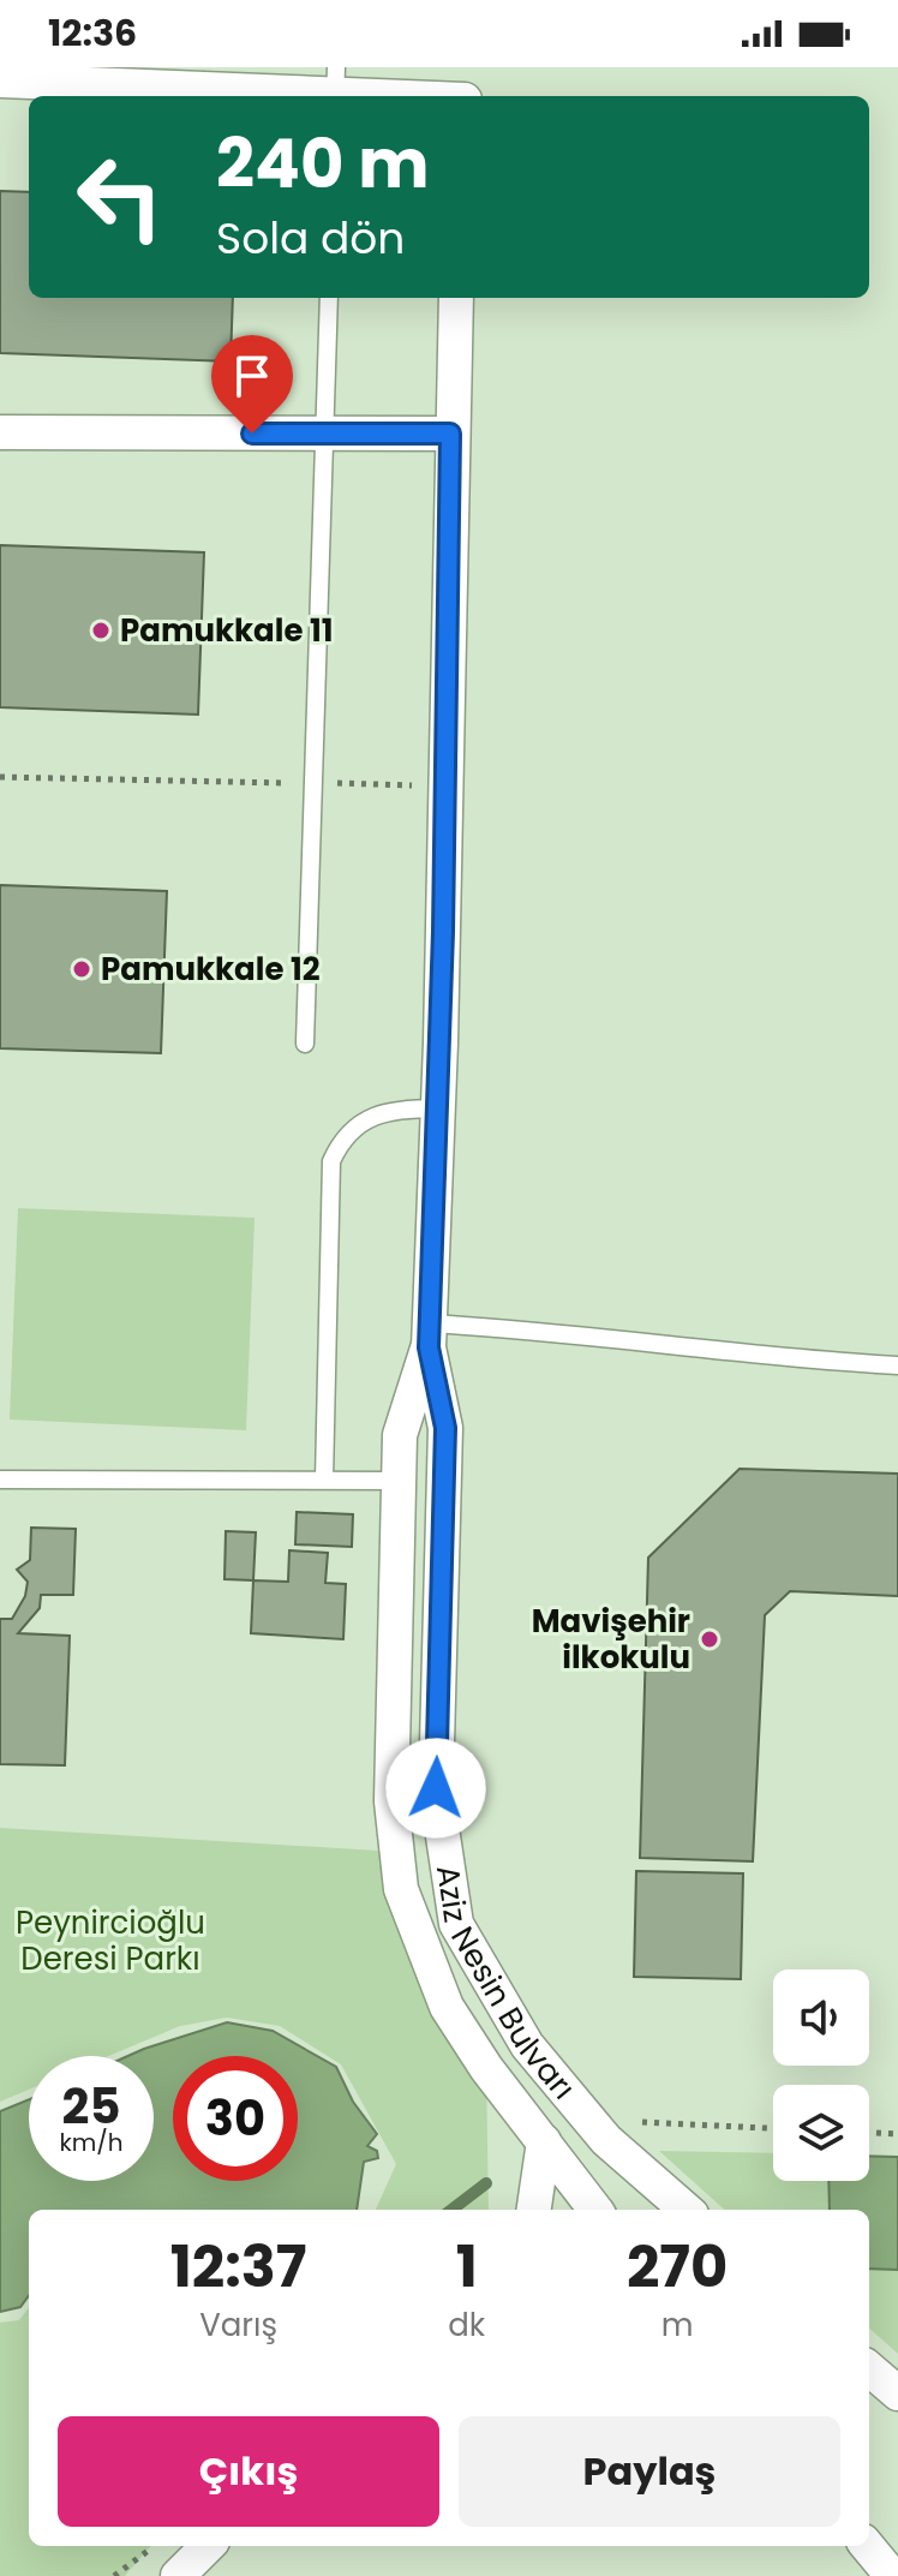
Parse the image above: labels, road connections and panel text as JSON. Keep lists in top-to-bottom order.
{
  "streets": {
    "street": ["Aziz Nesin Bulvarı"]
  },
  "parks": ["Peynircioğlu Deresi Parkı"],
  "places": ["Pamukkale 11", "Pamukkale 12", "Mavişehir ilkokulu"],
  "page": {
    "status": "12:36",
    "turn": ["240 m", "Sola dön"],
    "speed": "25 km/h",
    "limit": "30",
    "eta": [
      "12:37",
      "Varış",
      "1",
      "dk",
      "270",
      "m"
    ],
    "buttons": ["Çıkış", "Paylaş"]
  }
}
